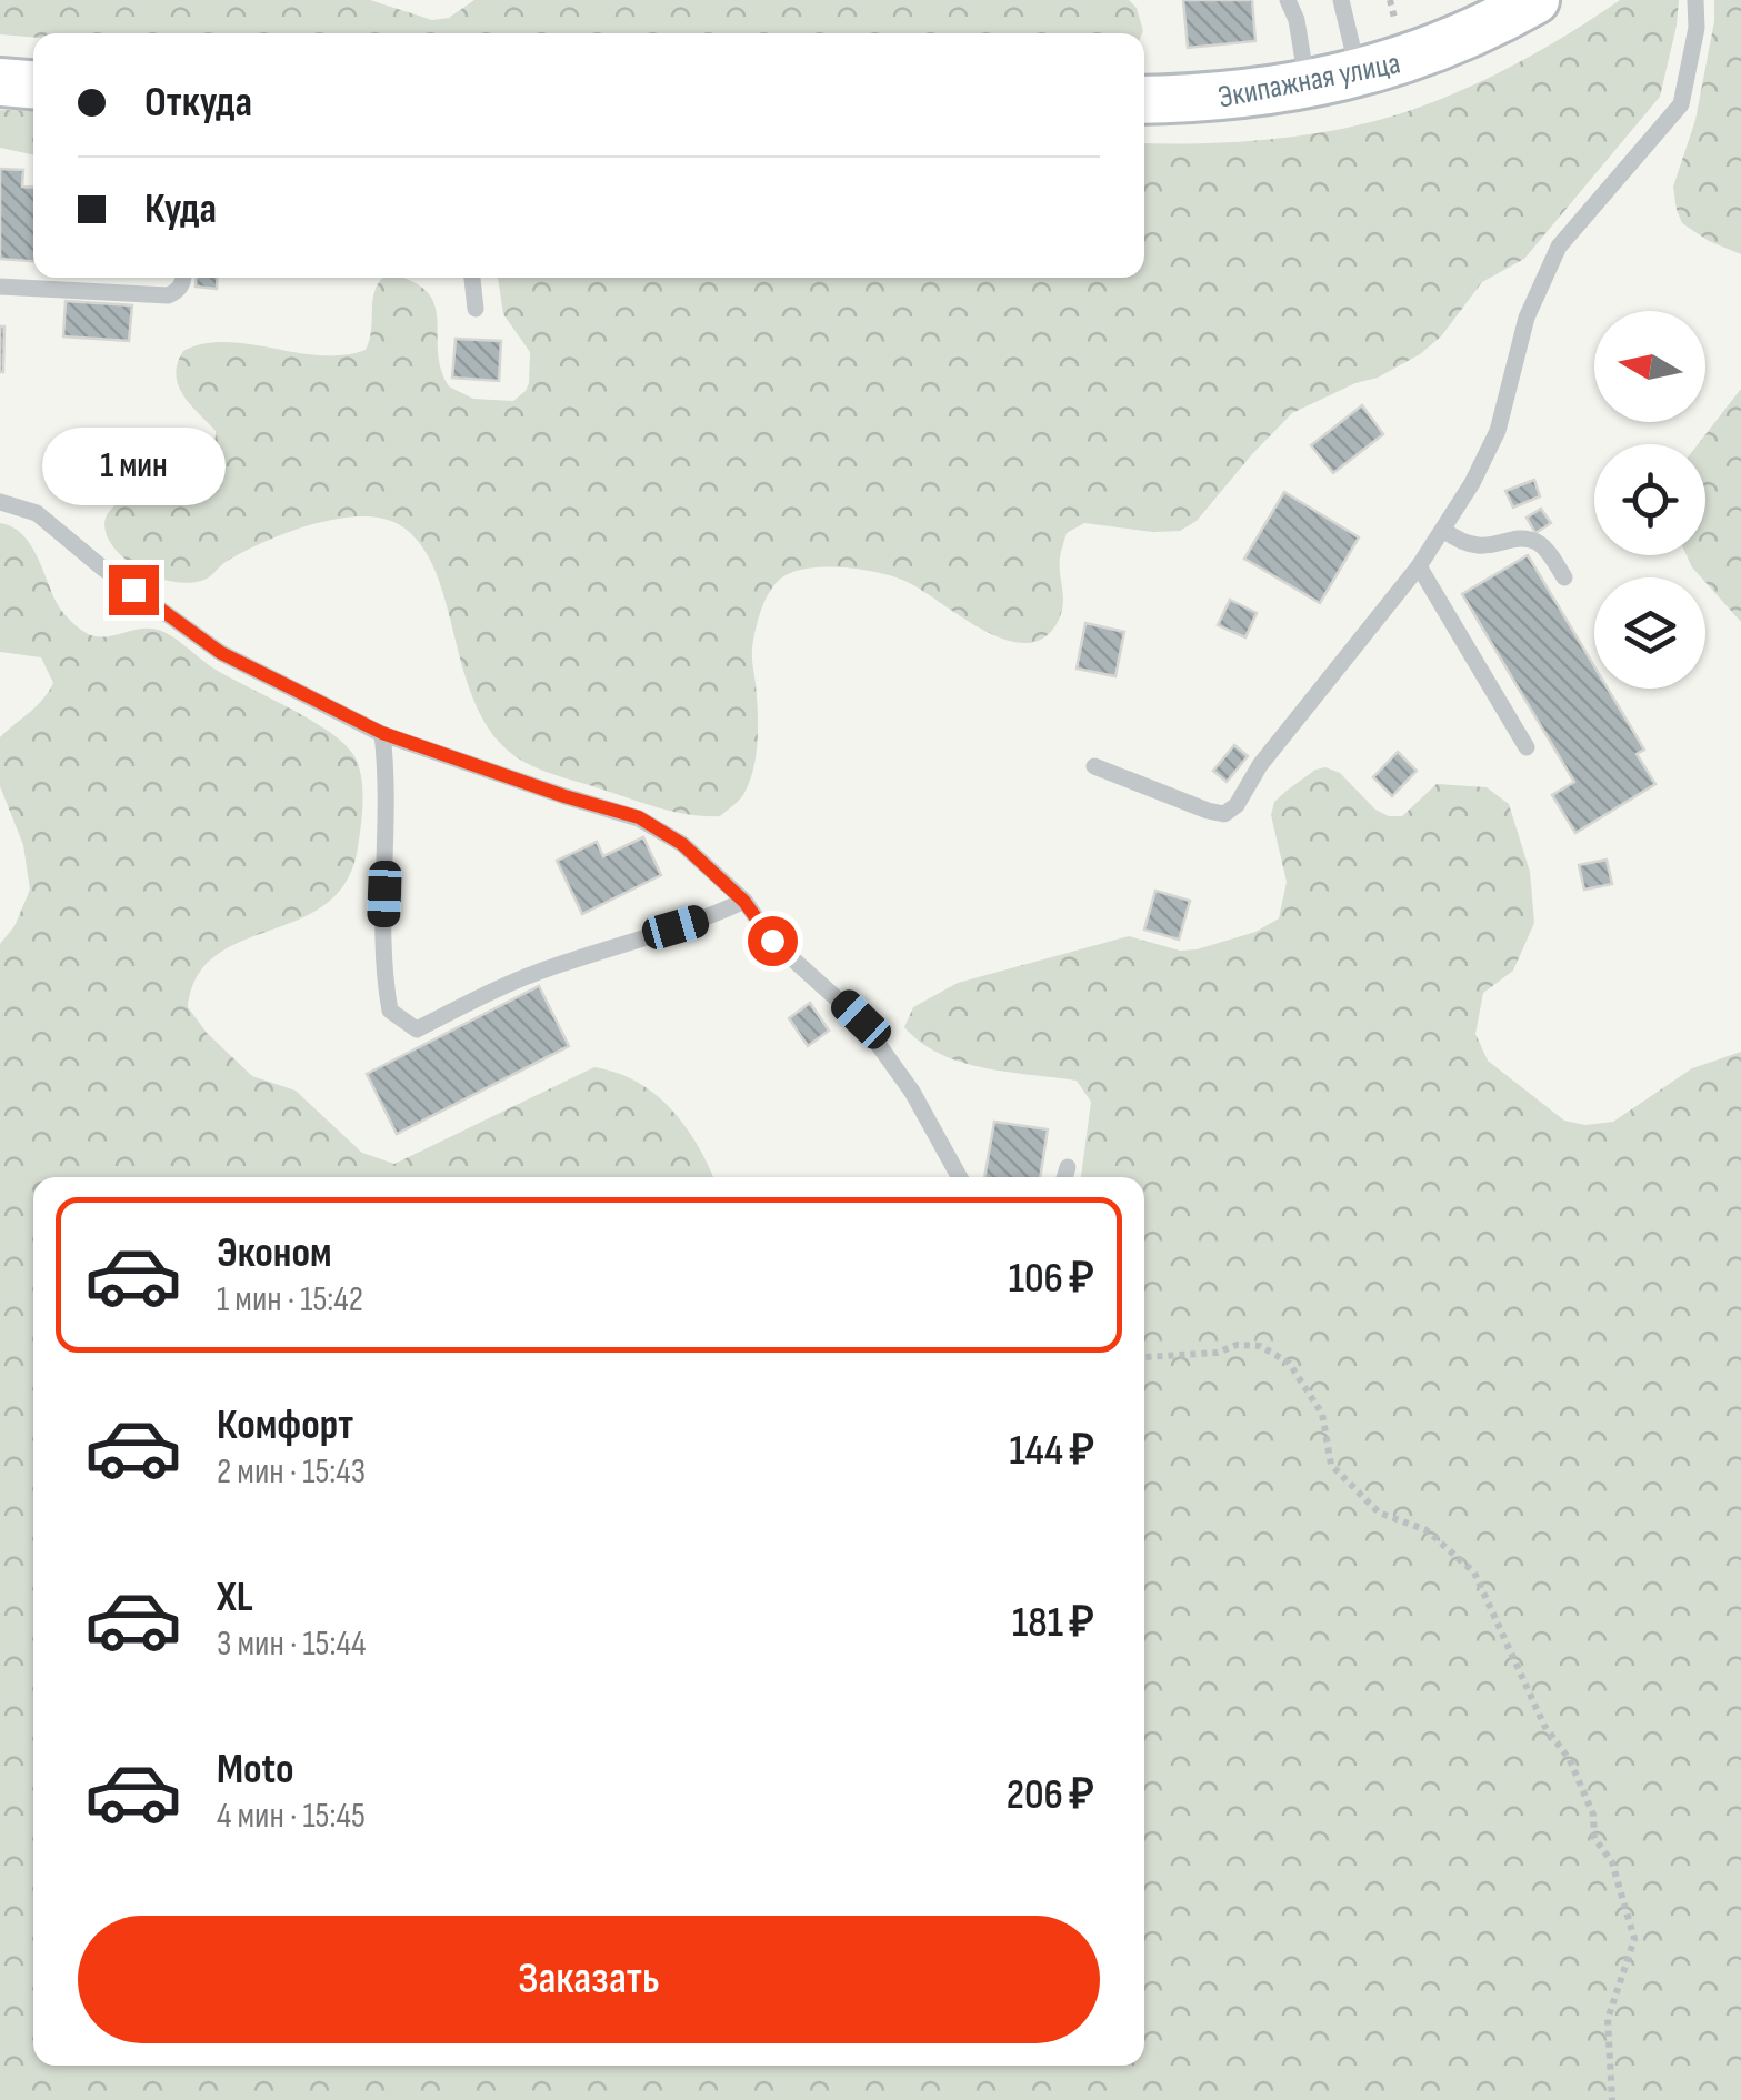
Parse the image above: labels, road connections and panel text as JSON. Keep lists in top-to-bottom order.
{
  "streets": {
    "main road": ["Экипажная улица"]
  },
  "north": "left",
  "page": {
    "banner": ["Откуда", "Куда"],
    "bubble": "1 мин",
    "list": [
      {
        "name": "Эконом",
        "note": "1 мин · 15:42",
        "value": "106 ₽"
      },
      {
        "name": "Комфорт",
        "note": "2 мин · 15:43",
        "value": "144 ₽"
      },
      {
        "name": "XL",
        "note": "3 мин · 15:44",
        "value": "181 ₽"
      },
      {
        "name": "Moto",
        "note": "4 мин · 15:45",
        "value": "206 ₽"
      }
    ],
    "buttons": "Заказать"
  }
}
